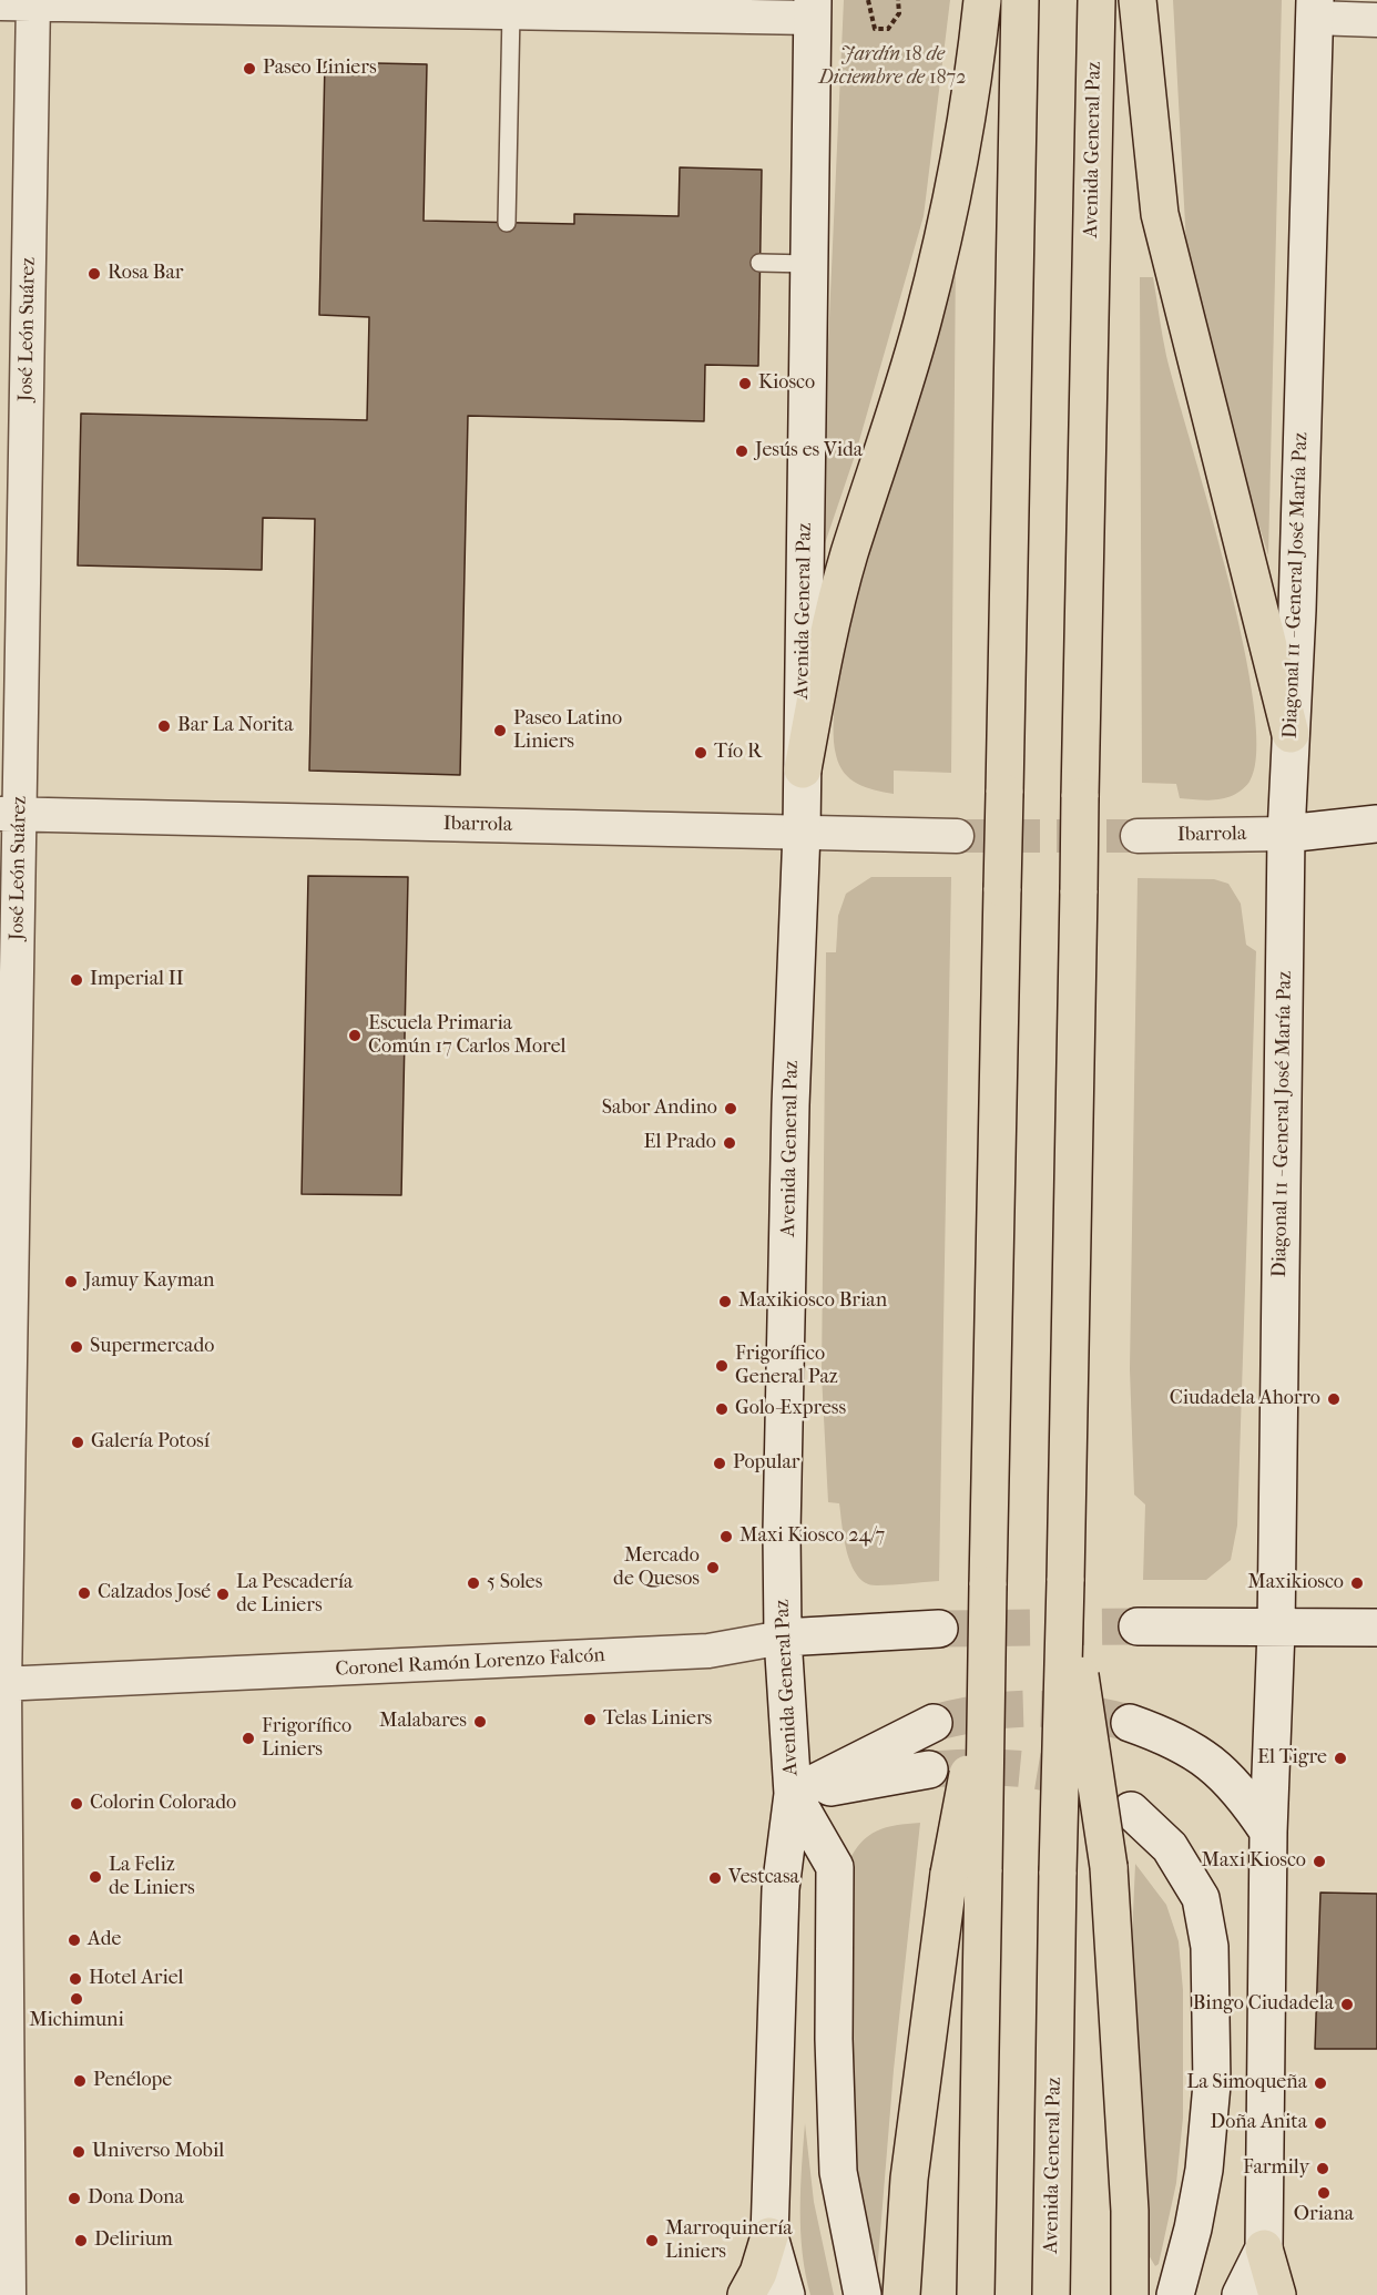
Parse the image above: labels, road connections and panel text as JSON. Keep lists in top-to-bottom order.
{
  "streets": {
    "main road": ["Avenida General Paz"],
    "street": [
      "José León Suárez",
      "Diagonal 11 - General José María Paz",
      "Ibarrola",
      "Coronel Ramón Lorenzo Falcón"
    ]
  },
  "crossings": [
    ["Avenida General Paz", "Ibarrola"],
    ["Avenida General Paz", "Coronel Ramón Lorenzo Falcón"],
    ["José León Suárez", "Ibarrola"],
    ["José León Suárez", "Coronel Ramón Lorenzo Falcón"],
    ["Diagonal 11 - General José María Paz", "Ibarrola"]
  ],
  "parks": ["Jardín 18 de Diciembre de 1872"],
  "places": [
    "Paseo Liniers",
    "Rosa Bar",
    "Kiosco",
    "Jesús es Vida",
    "Bar La Norita",
    "Paseo Latino Liniers",
    "Tío R",
    "Imperial II",
    "Escuela Primaria Común 17 Carlos Morel",
    "Sabor Andino",
    "El Prado",
    "Jamuy Kayman",
    "Maxikiosco Brian",
    "Supermercado",
    "Frigorífico General Paz",
    "Ciudadela Ahorro",
    "Golo-Express",
    "Galería Potosí",
    "Popular",
    "Maxi Kiosco 24/7",
    "Mercado de Quesos",
    "5 Soles",
    "Maxikiosco",
    "Calzados José",
    "La Pescadería de Liniers",
    "Telas Liniers",
    "Malabares",
    "Frigorífico Liniers",
    "El Tigre",
    "Colorin Colorado",
    "Maxi Kiosco",
    "La Feliz de Liniers",
    "Vestcasa",
    "Ade",
    "Hotel Ariel",
    "Michimuni",
    "Bingo Ciudadela",
    "Penélope",
    "La Simoqueña",
    "Doña Anita",
    "Universo Mobil",
    "Farmily",
    "Oriana",
    "Dona Dona",
    "Delirium",
    "Marroquinería Liniers"
  ]
}
